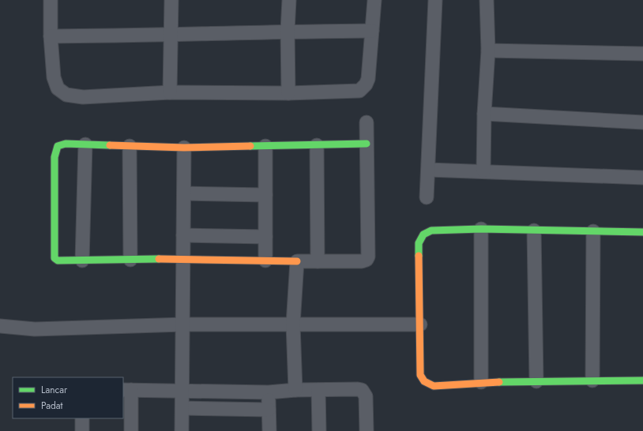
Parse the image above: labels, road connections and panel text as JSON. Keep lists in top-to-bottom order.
{
  "legend": ["Lancar", "Padat"]
}
